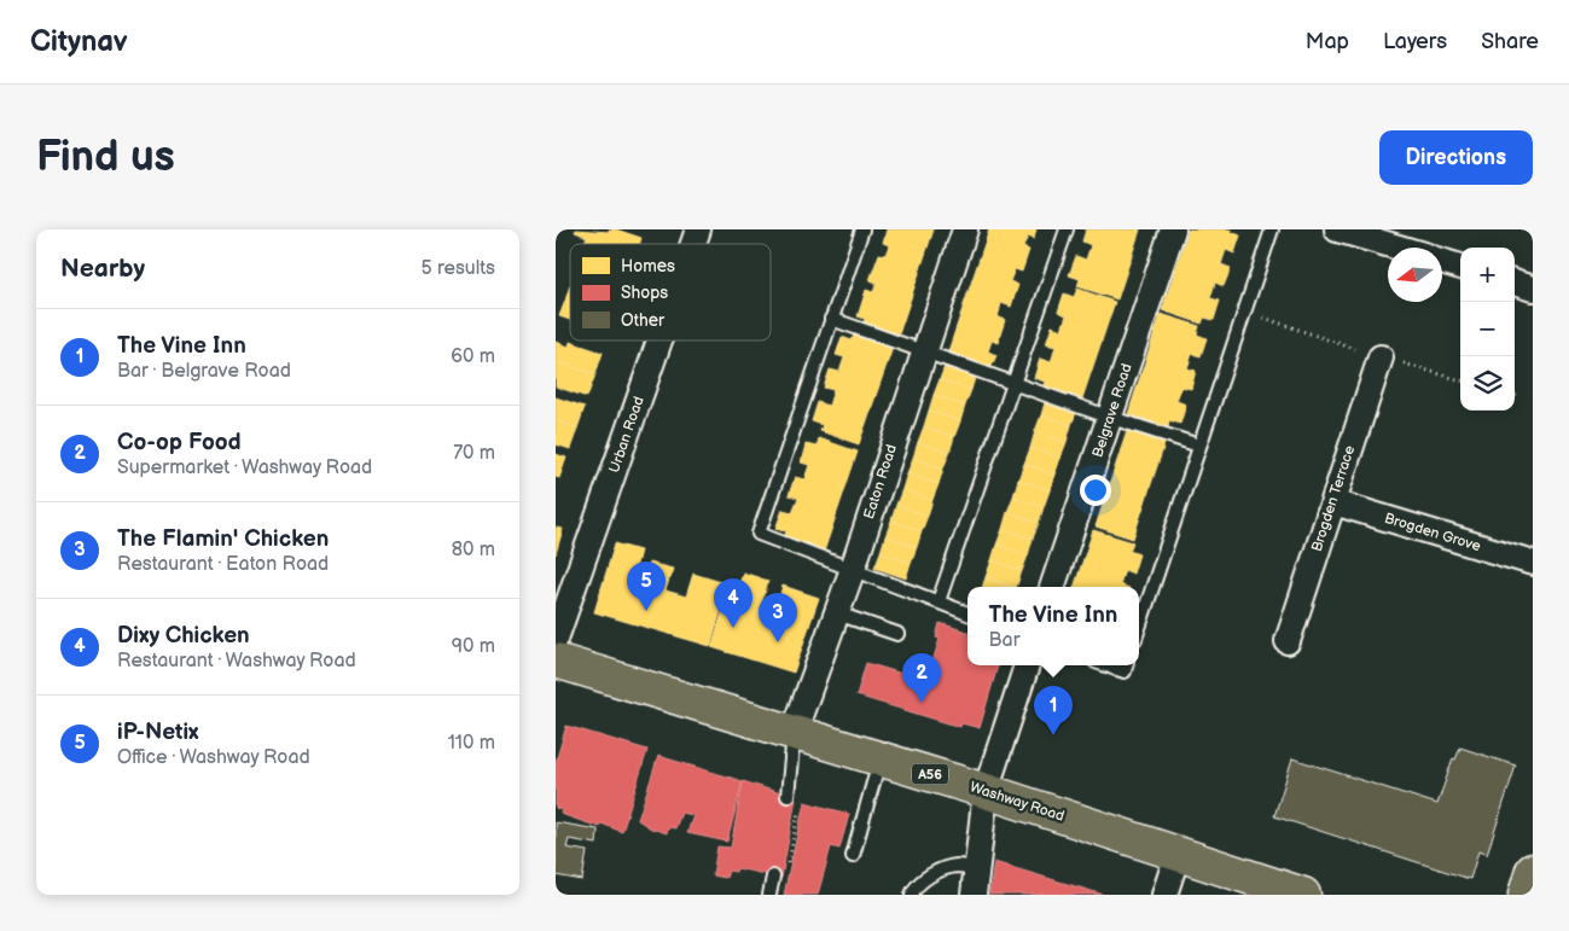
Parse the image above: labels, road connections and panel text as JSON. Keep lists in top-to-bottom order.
{
  "streets": {
    "main road": ["A56", "Washway Road"],
    "street": [
      "Belgrave Road",
      "Urban Road",
      "Eaton Road",
      "Brogden Terrace",
      "Brogden Grove"
    ]
  },
  "crossings": [
    ["Eaton Road", "Washway Road"],
    ["Brogden Terrace", "Brogden Grove"]
  ],
  "legend": ["Homes", "Shops", "Other"],
  "north": "left",
  "page": {
    "header": "Citynav",
    "nav": ["Map", "Layers", "Share"],
    "buttons": "Directions",
    "title": "Find us",
    "heading": ["Nearby", "5 results"],
    "map_buttons": ["+", "−"],
    "list": [
      {
        "mark": "1",
        "name": "The Vine Inn",
        "note": "Bar · Belgrave Road",
        "value": "60 m"
      },
      {
        "mark": "2",
        "name": "Co-op Food",
        "note": "Supermarket · Washway Road",
        "value": "70 m"
      },
      {
        "mark": "3",
        "name": "The Flamin' Chicken",
        "note": "Restaurant · Eaton Road",
        "value": "80 m"
      },
      {
        "mark": "4",
        "name": "Dixy Chicken",
        "note": "Restaurant · Washway Road",
        "value": "90 m"
      },
      {
        "mark": "5",
        "name": "iP-Netix",
        "note": "Office · Washway Road",
        "value": "110 m"
      }
    ],
    "pins": [
      "5",
      "4",
      "3",
      "2",
      "1"
    ],
    "popup": ["The Vine Inn", "Bar"]
  }
}
